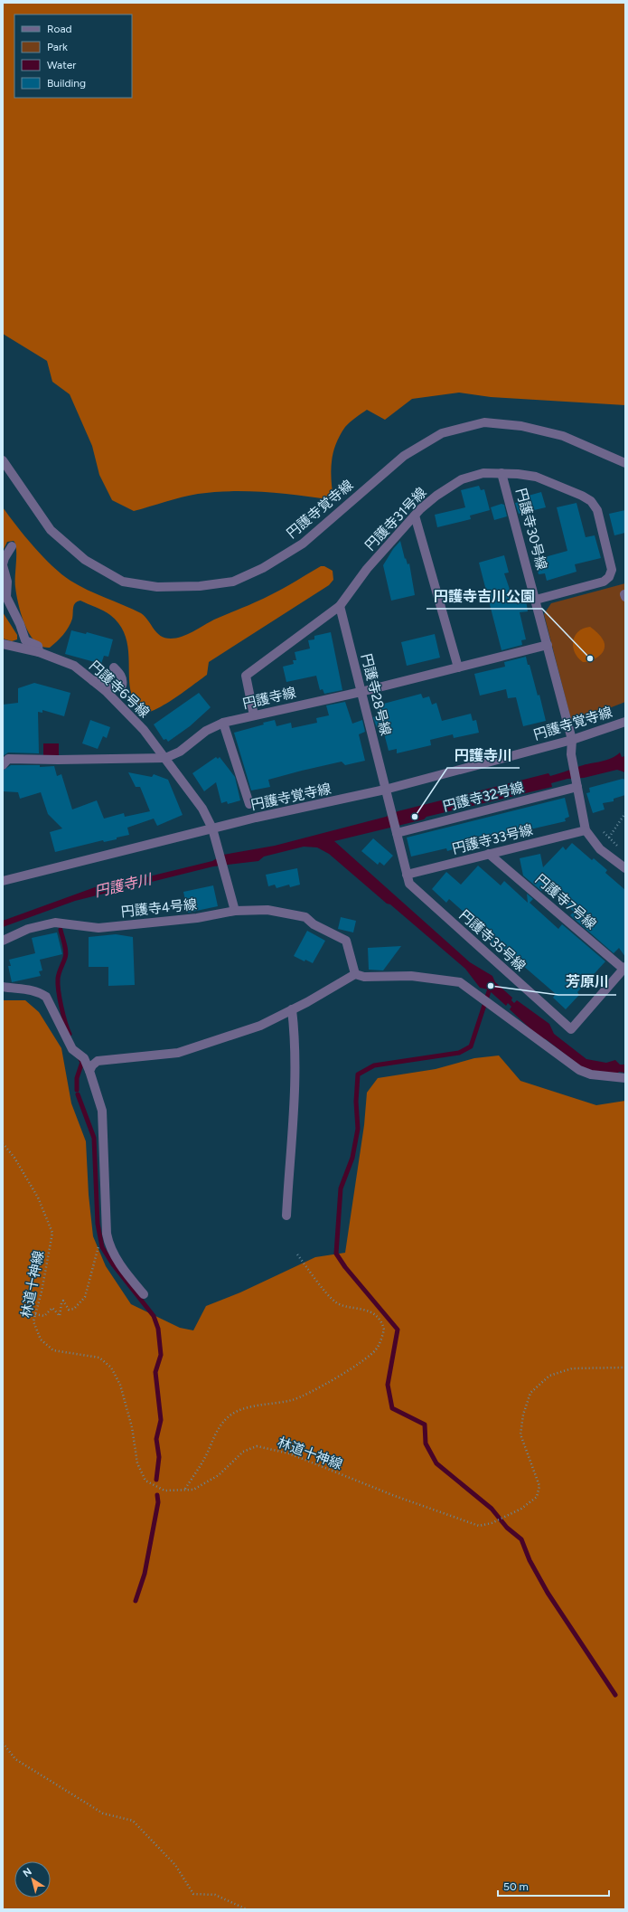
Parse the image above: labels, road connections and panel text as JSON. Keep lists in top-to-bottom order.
{
  "streets": {
    "street": [
      "円護寺覚寺線",
      "円護寺31号線",
      "円護寺30号線",
      "円護寺6号線",
      "円護寺28号線",
      "円護寺線",
      "円護寺32号線",
      "円護寺33号線",
      "円護寺7号線",
      "円護寺4号線",
      "円護寺35号線"
    ],
    "path": ["林道十神線"]
  },
  "crossings": [
    ["円護寺覚寺線", "円護寺30号線"],
    ["円護寺覚寺線", "円護寺6号線"],
    ["円護寺覚寺線", "円護寺28号線"],
    ["円護寺覚寺線", "円護寺35号線"],
    ["円護寺31号線", "円護寺30号線"],
    ["円護寺31号線", "円護寺28号線"],
    ["円護寺31号線", "円護寺線"],
    ["円護寺30号線", "円護寺線"],
    ["円護寺6号線", "円護寺線"],
    ["円護寺28号線", "円護寺線"],
    ["円護寺28号線", "円護寺35号線"],
    ["円護寺32号線", "円護寺35号線"],
    ["円護寺33号線", "円護寺7号線"],
    ["円護寺33号線", "円護寺35号線"],
    ["円護寺7号線", "円護寺35号線"]
  ],
  "water": ["円護寺川"],
  "places": ["円護寺吉川公園", "円護寺川", "芳原川"],
  "legend": [
    "Road",
    "Park",
    "Water",
    "Building"
  ],
  "scale_bar": "50 m",
  "north": "top left"
}
